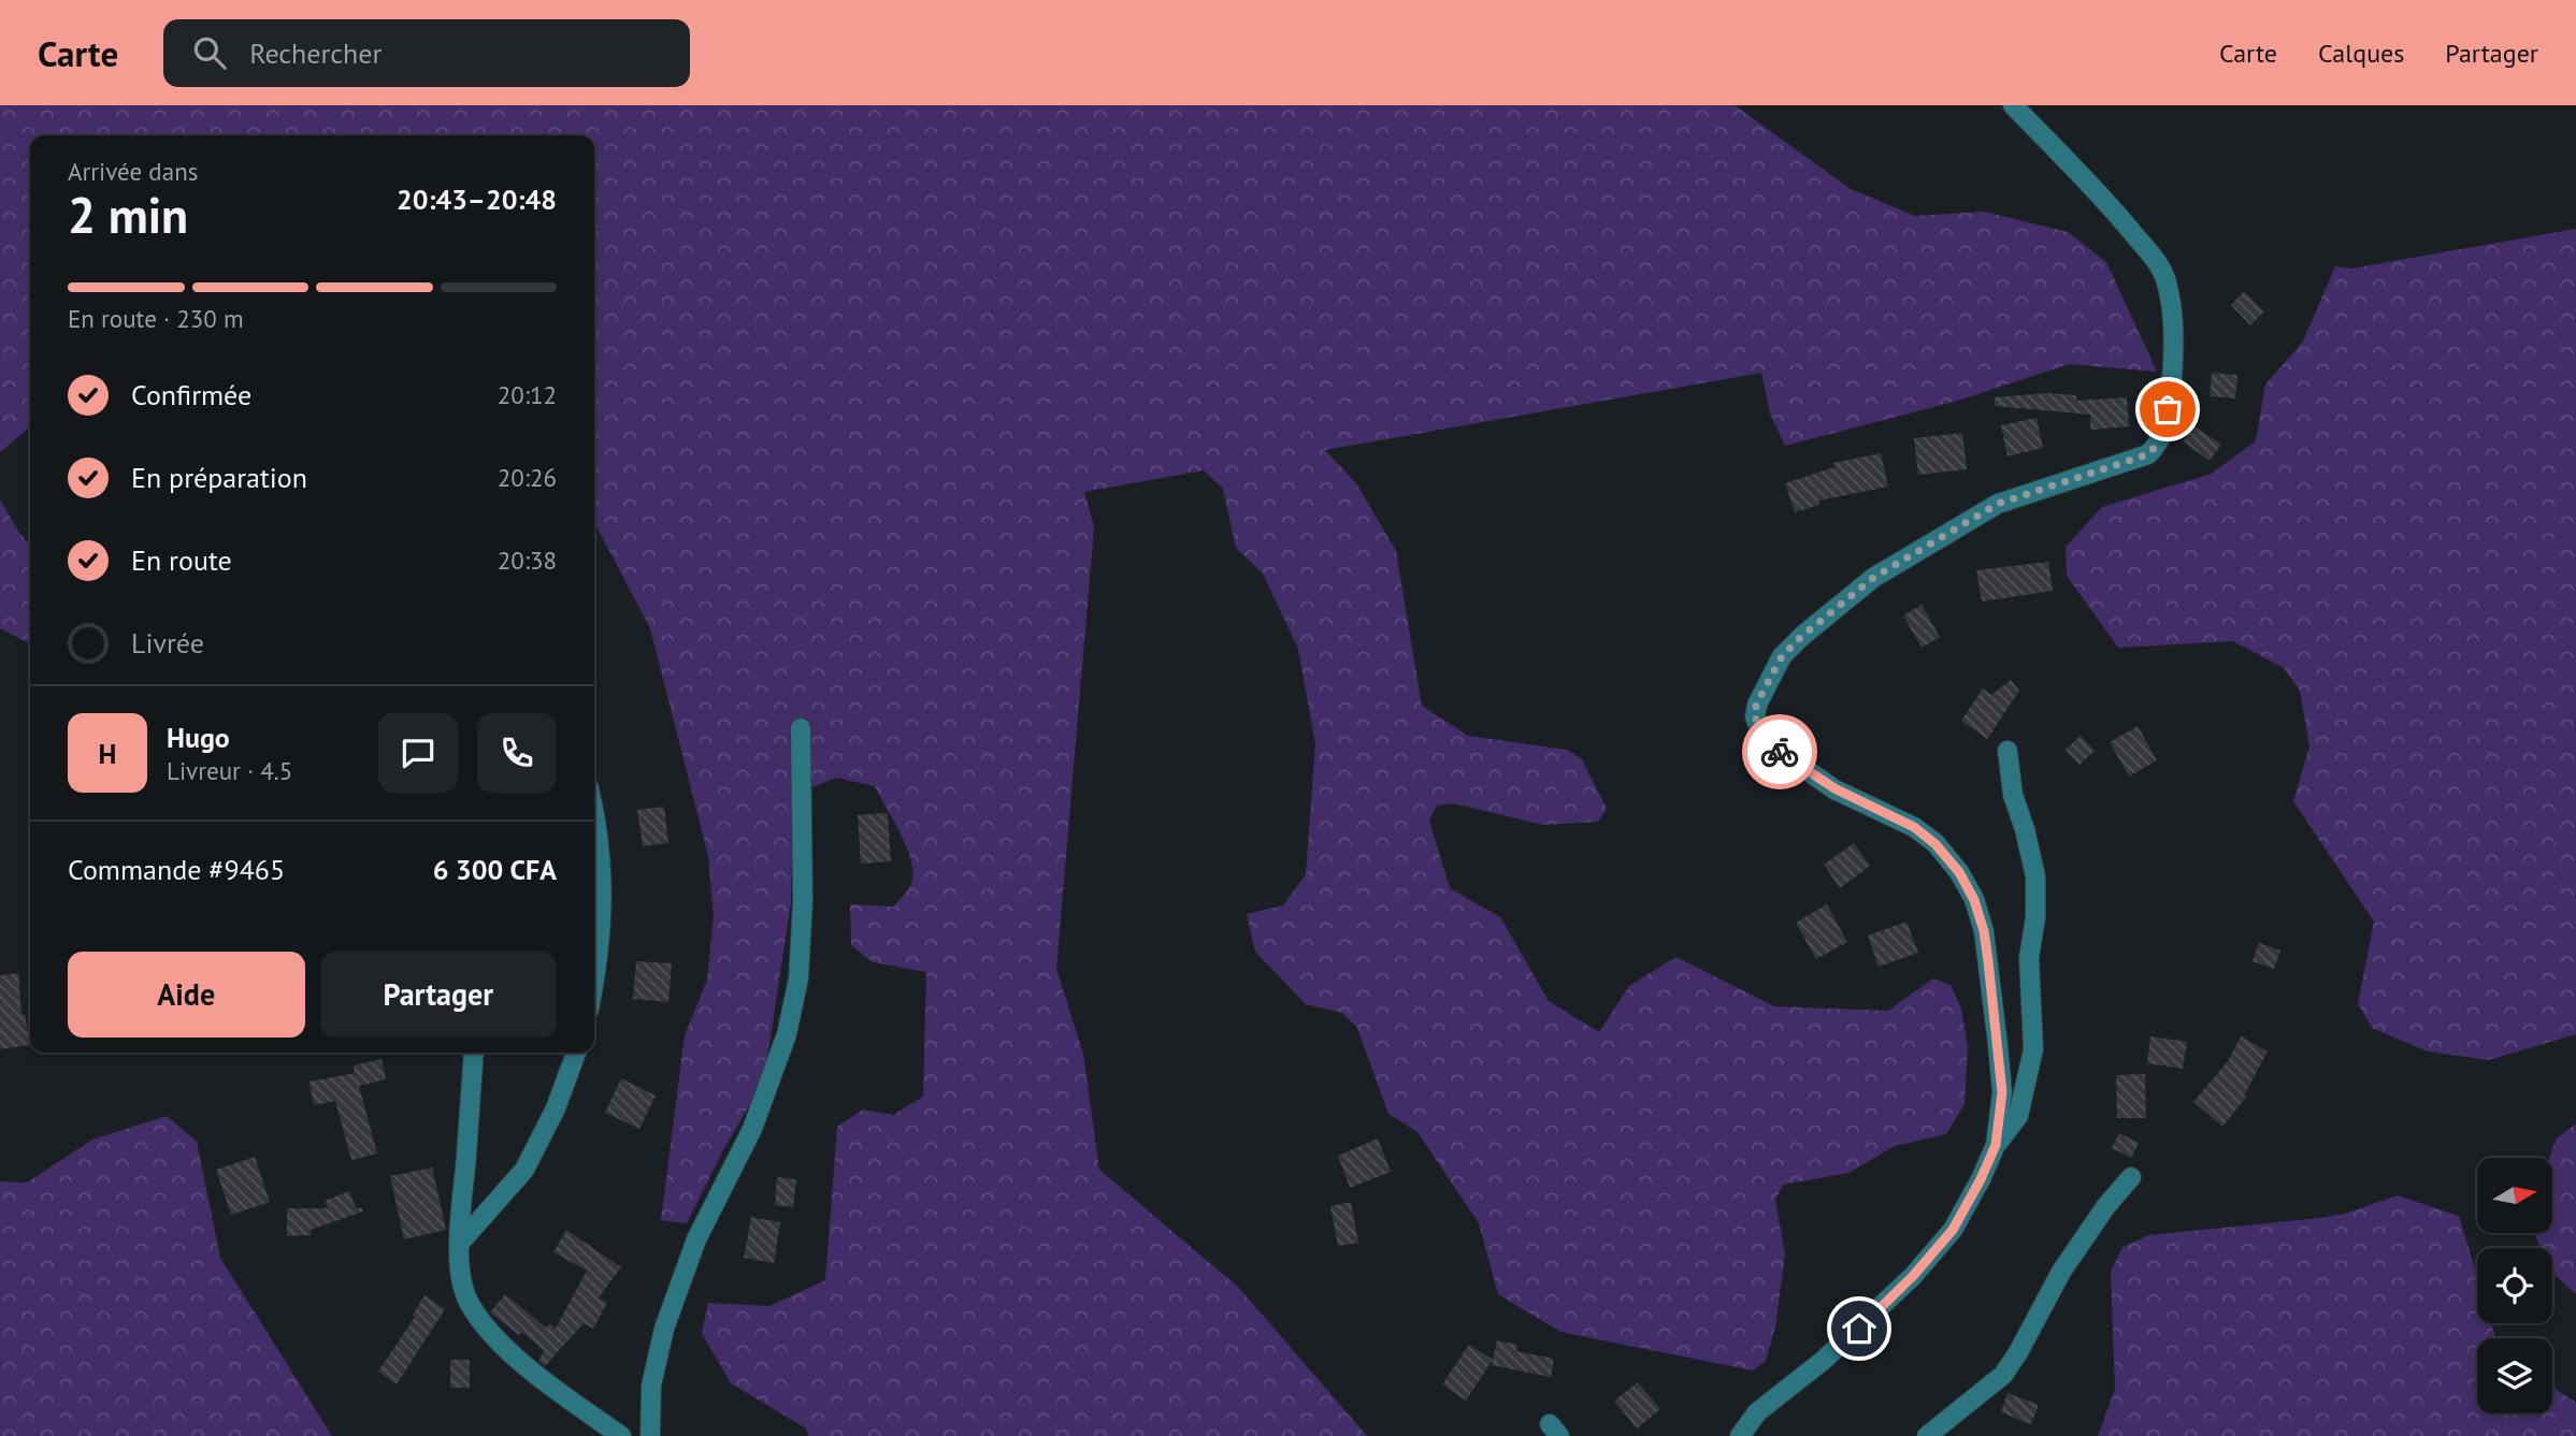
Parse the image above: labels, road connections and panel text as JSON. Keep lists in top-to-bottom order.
{
  "north": "right",
  "page": {
    "header": "Carte",
    "search": "Rechercher",
    "nav": ["Carte", "Calques", "Partager"],
    "heading": ["2 min", "Arrivée dans", "20:43–20:48"],
    "panel": [
      "Hugo",
      "Livreur · 4.5",
      "Commande #9465",
      "6 300 CFA"
    ],
    "bar": "En route · 230 m",
    "list": [
      ["Confirmée", "20:12"],
      ["En préparation", "20:26"],
      ["En route", "20:38"],
      "Livrée"
    ],
    "round": "H",
    "buttons": ["Aide", "Partager"]
  }
}
